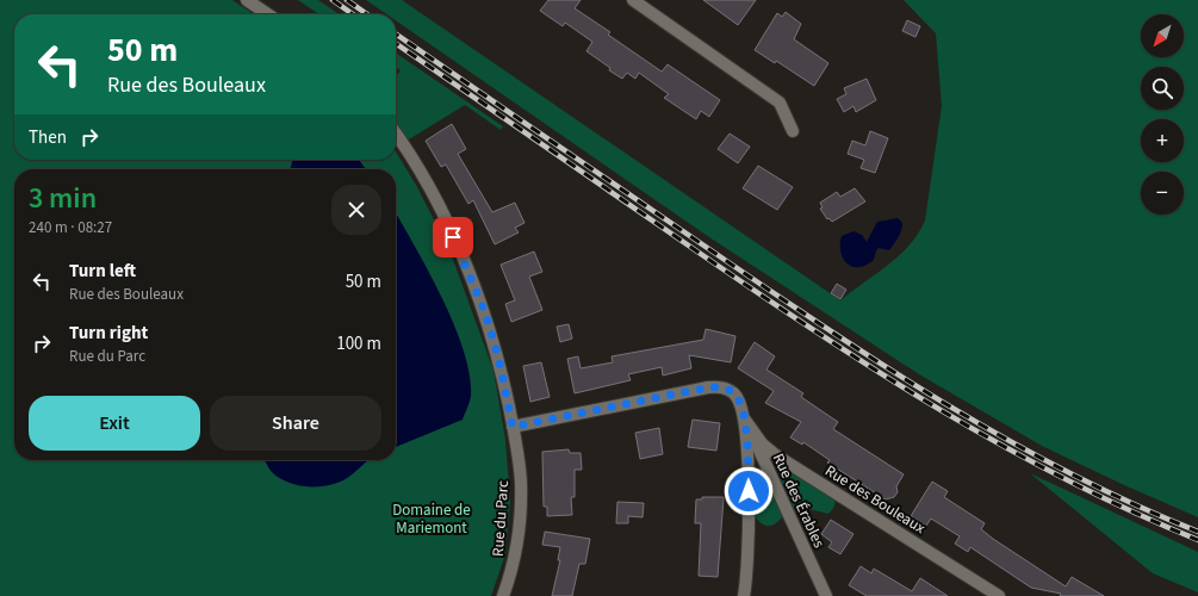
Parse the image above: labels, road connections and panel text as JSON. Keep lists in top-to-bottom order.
{
  "streets": {
    "street": ["Rue des Bouleaux", "Rue des Érables", "Rue du Parc"]
  },
  "crossings": [
    ["Rue des Bouleaux", "Rue des Érables"],
    ["Rue des Bouleaux", "Rue du Parc"]
  ],
  "parks": ["Domaine de Mariemont"],
  "north": "bottom left",
  "page": {
    "map_buttons": ["+", "−"],
    "turn": ["50 m", "Rue des Bouleaux"],
    "then": "Then",
    "heading": ["3 min", "240 m · 08:27"],
    "list": [
      {
        "name": "Turn left",
        "note": "Rue des Bouleaux",
        "value": "50 m"
      },
      {
        "name": "Turn right",
        "note": "Rue du Parc",
        "value": "100 m"
      }
    ],
    "buttons": ["Exit", "Share"]
  }
}
